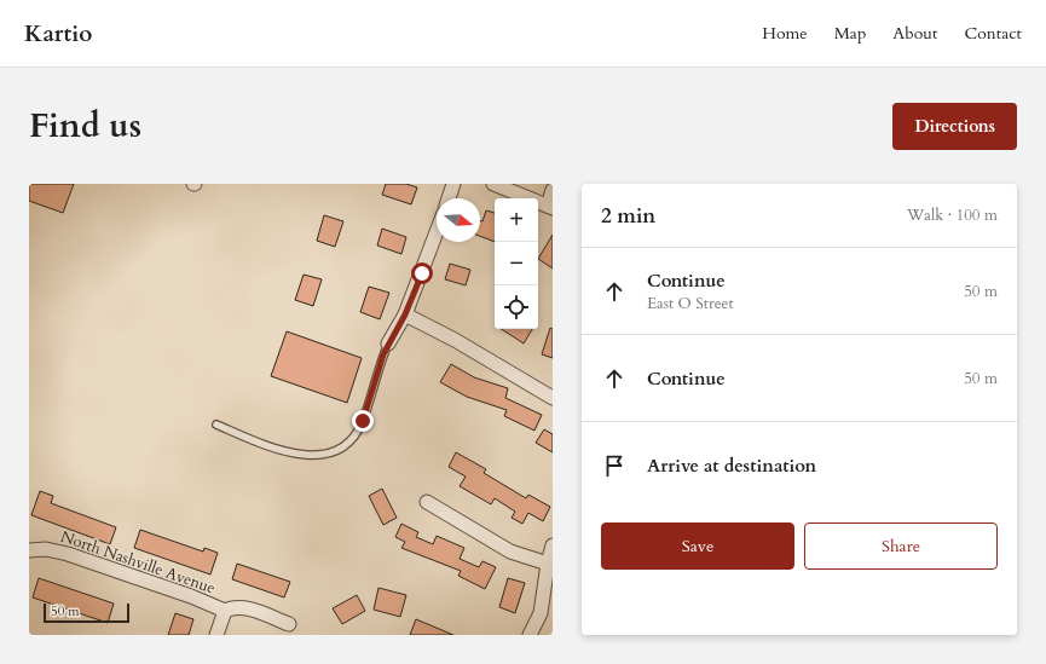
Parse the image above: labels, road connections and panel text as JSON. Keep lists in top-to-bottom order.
{
  "streets": {
    "street": ["North Nashville Avenue"]
  },
  "scale_bar": "50 m",
  "north": "right",
  "page": {
    "header": "Kartio",
    "nav": [
      "Home",
      "Map",
      "About",
      "Contact"
    ],
    "title": "Find us",
    "buttons": [
      "Directions",
      ["Save", "Share"]
    ],
    "heading": ["2 min", "Walk · 100 m"],
    "map_buttons": ["+", "−"],
    "list": [
      ["Continue", "East O Street", "50 m"],
      ["Continue", "50 m"],
      "Arrive at destination"
    ],
    "scale": "50 m"
  }
}
